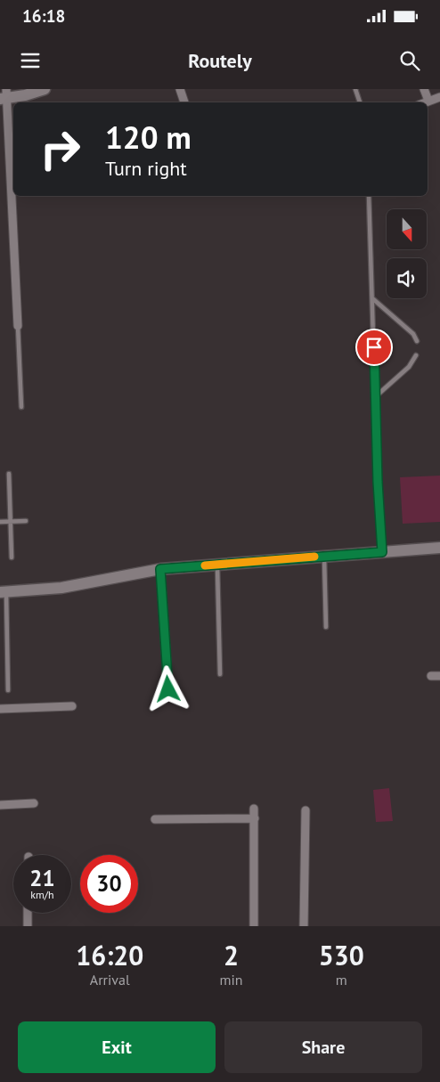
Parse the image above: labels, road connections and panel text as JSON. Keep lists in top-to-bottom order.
{
  "north": "bottom",
  "page": {
    "status": "16:18",
    "header": "Routely",
    "turn": ["120 m", "Turn right"],
    "speed": "21 km/h",
    "limit": "30",
    "eta": [
      "16:20",
      "Arrival",
      "2",
      "min",
      "530",
      "m"
    ],
    "buttons": ["Exit", "Share"]
  }
}
